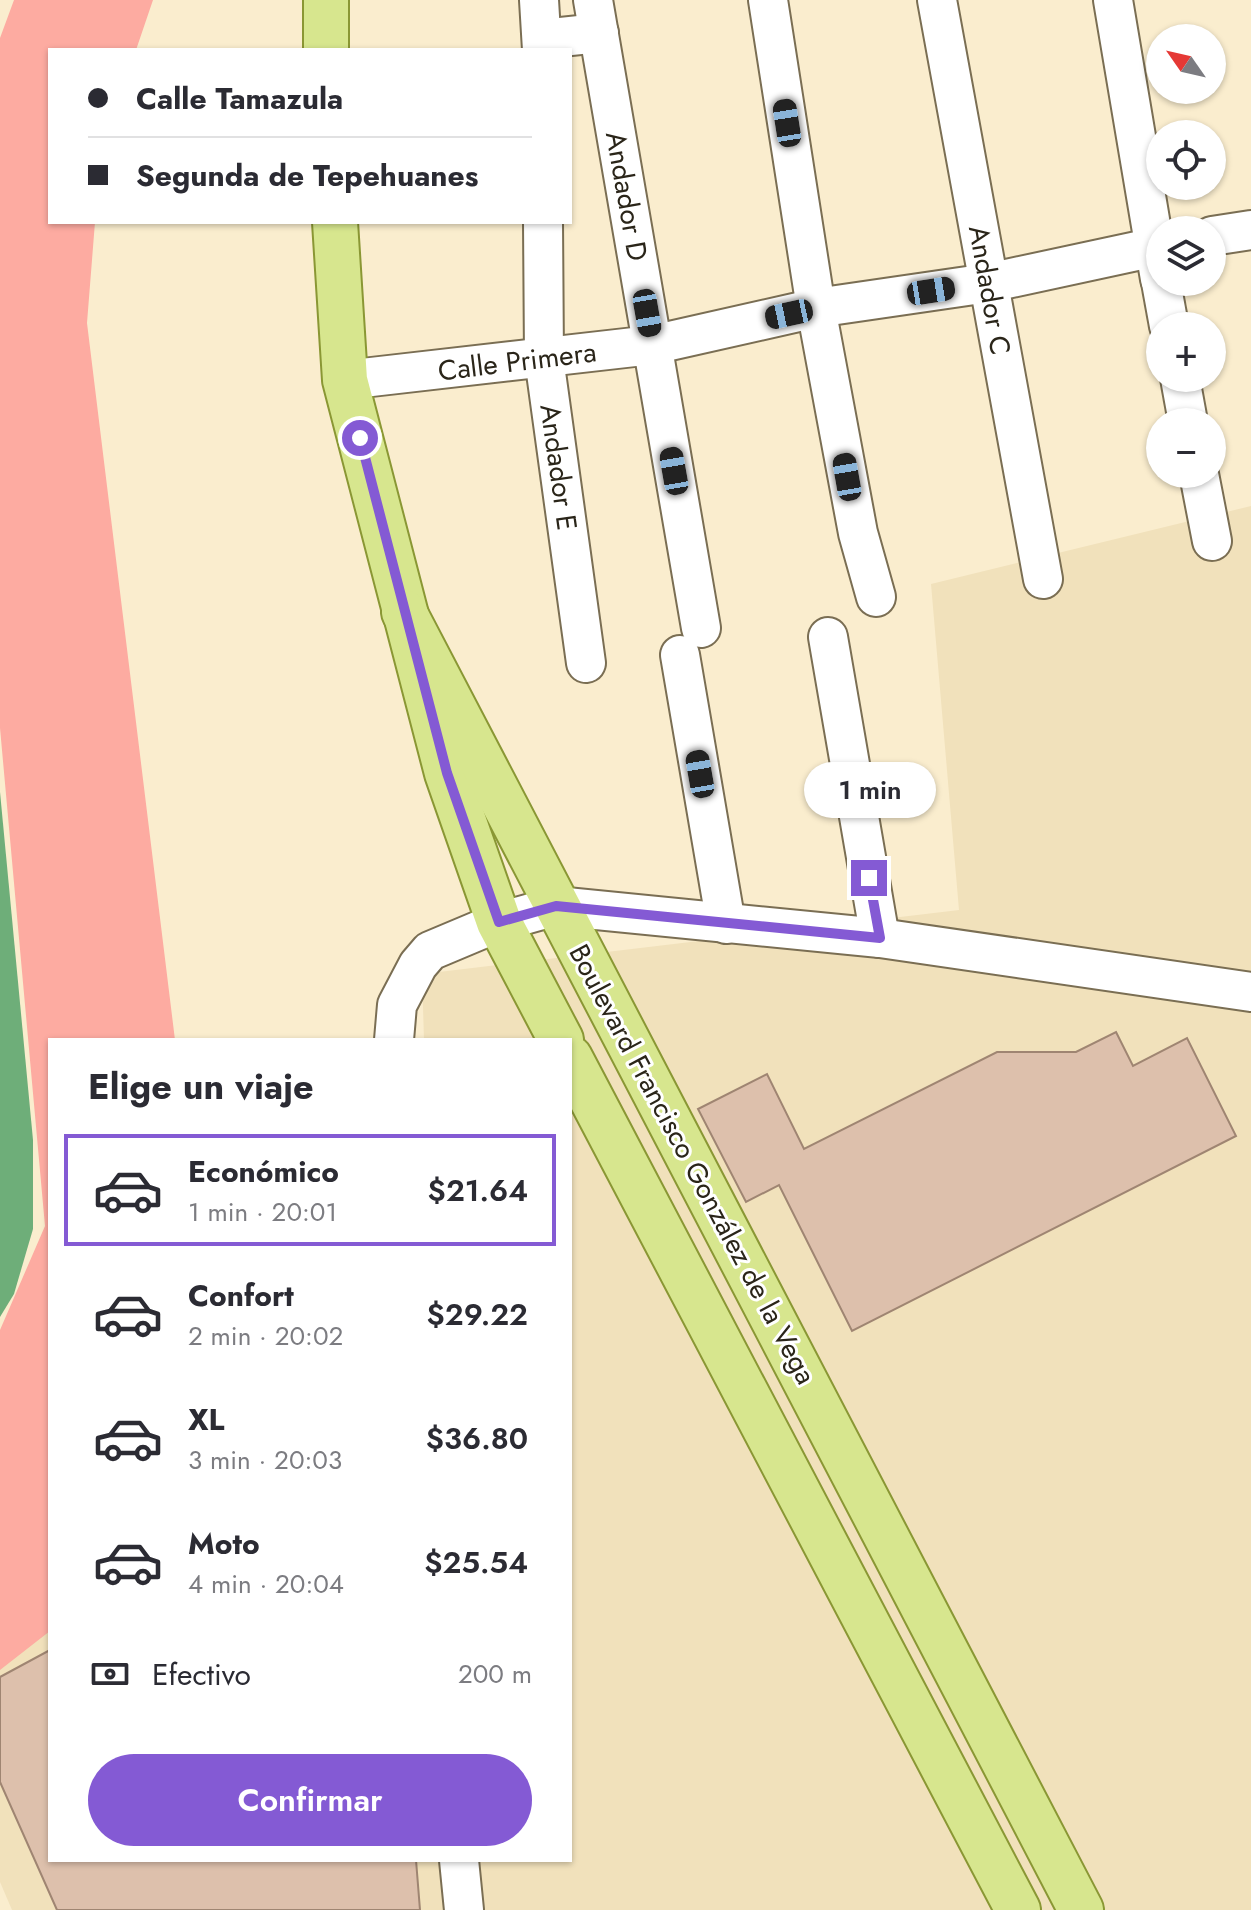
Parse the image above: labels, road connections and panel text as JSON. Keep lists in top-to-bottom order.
{
  "streets": {
    "main road": ["Boulevard Francisco González de la Vega"],
    "street": [
      "Andador D",
      "Andador C",
      "Calle Primera",
      "Andador E"
    ]
  },
  "crossings": [
    ["Andador D", "Calle Primera"],
    ["Andador C", "Calle Primera"],
    ["Calle Primera", "Andador E"]
  ],
  "north": "top left",
  "page": {
    "map_buttons": ["+", "−"],
    "banner": ["Calle Tamazula", "Segunda de Tepehuanes"],
    "bubble": "1 min",
    "heading": "Elige un viaje",
    "list": [
      {
        "name": "Económico",
        "note": "1 min · 20:01",
        "value": "$21.64"
      },
      {
        "name": "Confort",
        "note": "2 min · 20:02",
        "value": "$29.22"
      },
      {
        "name": "XL",
        "note": "3 min · 20:03",
        "value": "$36.80"
      },
      {
        "name": "Moto",
        "note": "4 min · 20:04",
        "value": "$25.54"
      }
    ],
    "pay": ["Efectivo", "200 m"],
    "buttons": "Confirmar"
  }
}
